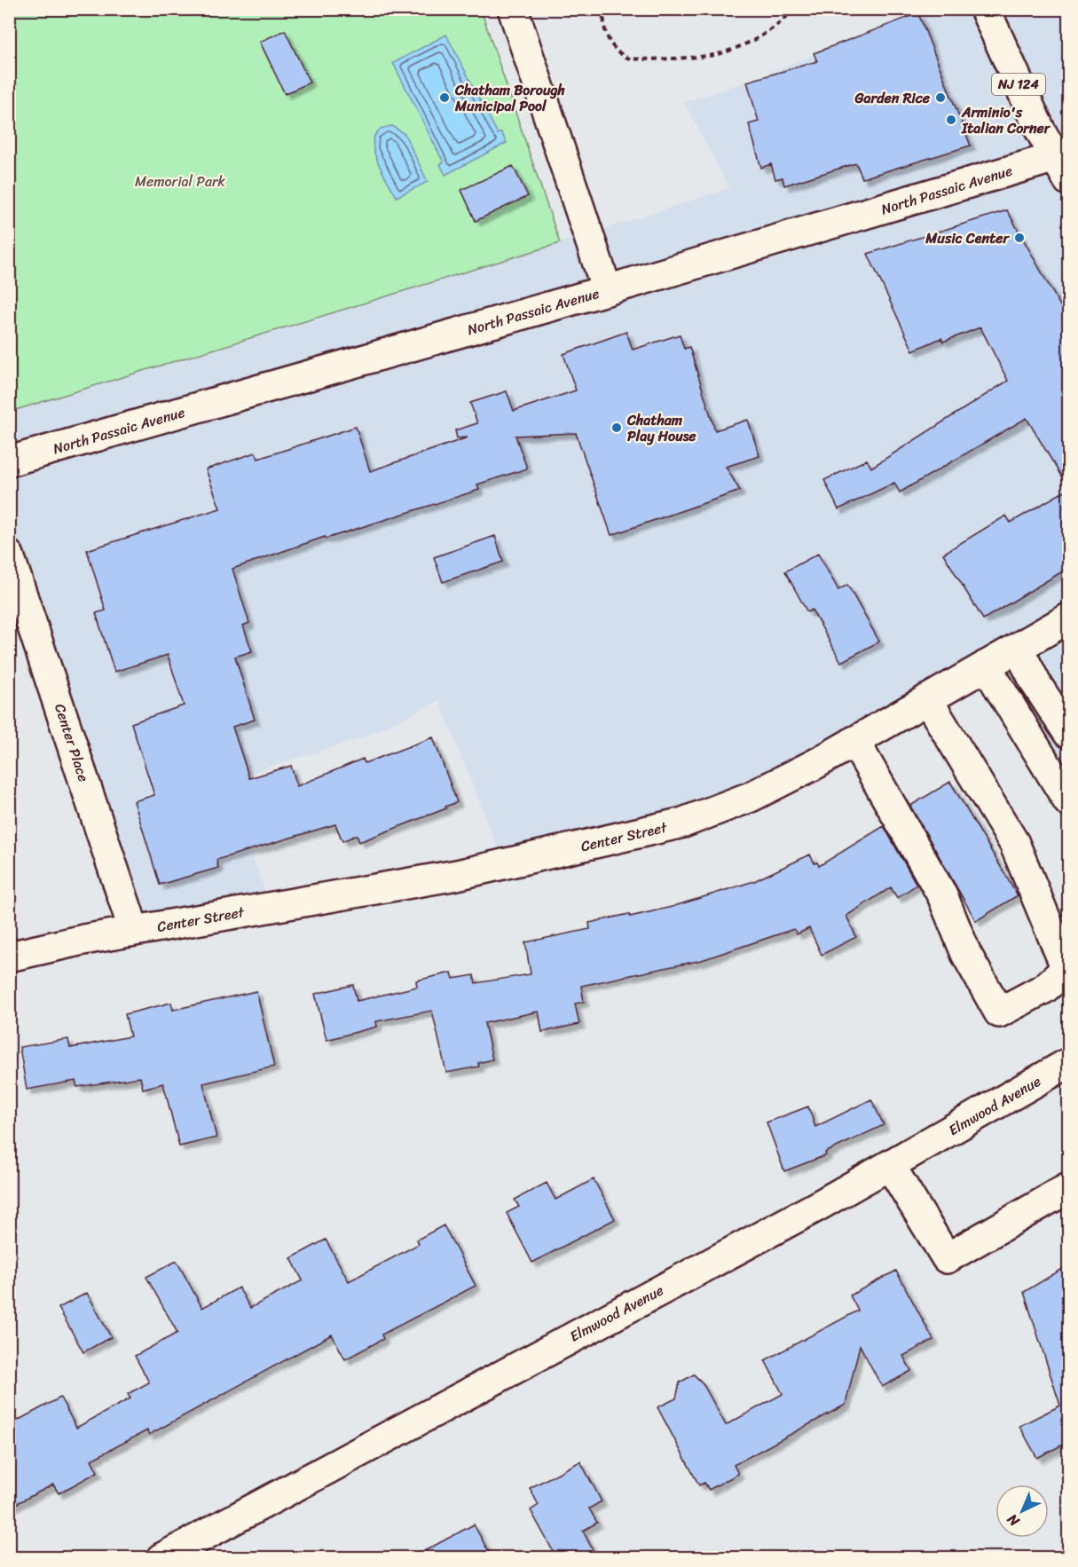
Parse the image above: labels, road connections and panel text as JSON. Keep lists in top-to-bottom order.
{
  "streets": {
    "street": [
      "NJ 124",
      "North Passaic Avenue",
      "Center Place",
      "Center Street",
      "Elmwood Avenue"
    ]
  },
  "crossings": [
    ["NJ 124", "North Passaic Avenue"],
    ["Center Place", "Center Street"]
  ],
  "parks": ["Memorial Park"],
  "places": [
    "Chatham Borough Municipal Pool",
    "Garden Rice",
    "Arminio's Italian Corner",
    "Music Center",
    "Chatham Play House"
  ],
  "north": "bottom left"
}
